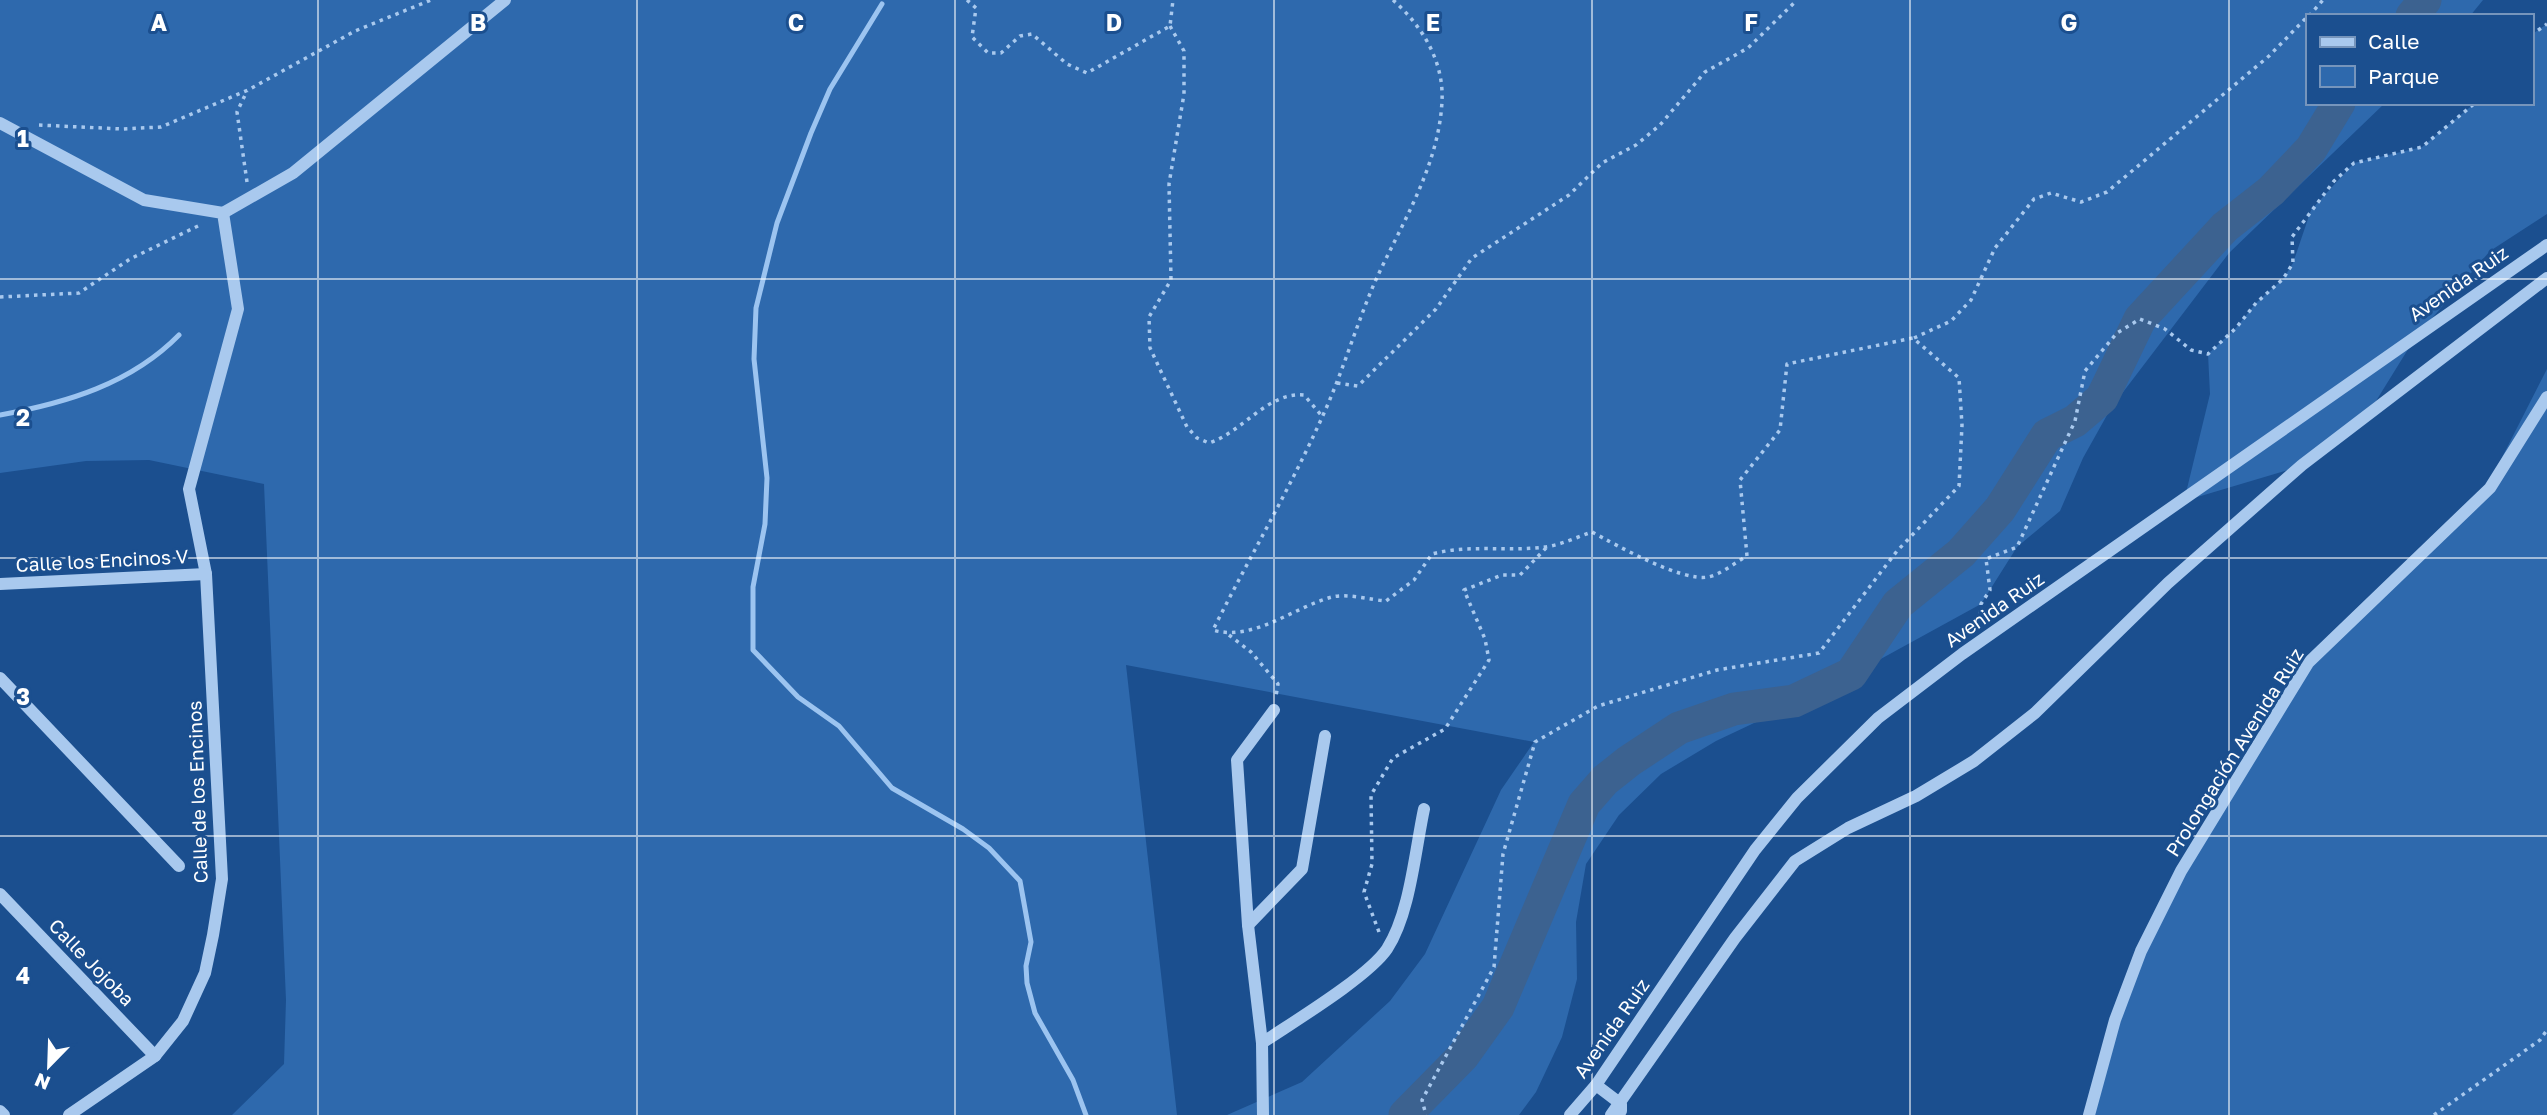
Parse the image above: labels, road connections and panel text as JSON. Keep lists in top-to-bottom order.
{
  "streets": {
    "street": [
      "Avenida Ruiz",
      "Calle los Encinos V",
      "Prolongación Avenida Ruiz",
      "Calle de los Encinos",
      "Calle Jojoba"
    ]
  },
  "crossings": [
    ["Calle los Encinos V", "Calle de los Encinos"],
    ["Calle de los Encinos", "Calle Jojoba"]
  ],
  "legend": ["Calle", "Parque"],
  "north": "bottom left",
  "grid": {
    "columns": [
      "A",
      "B",
      "C",
      "D",
      "E",
      "F",
      "G"
    ],
    "rows": [
      "1",
      "2",
      "3",
      "4"
    ]
  }
}
